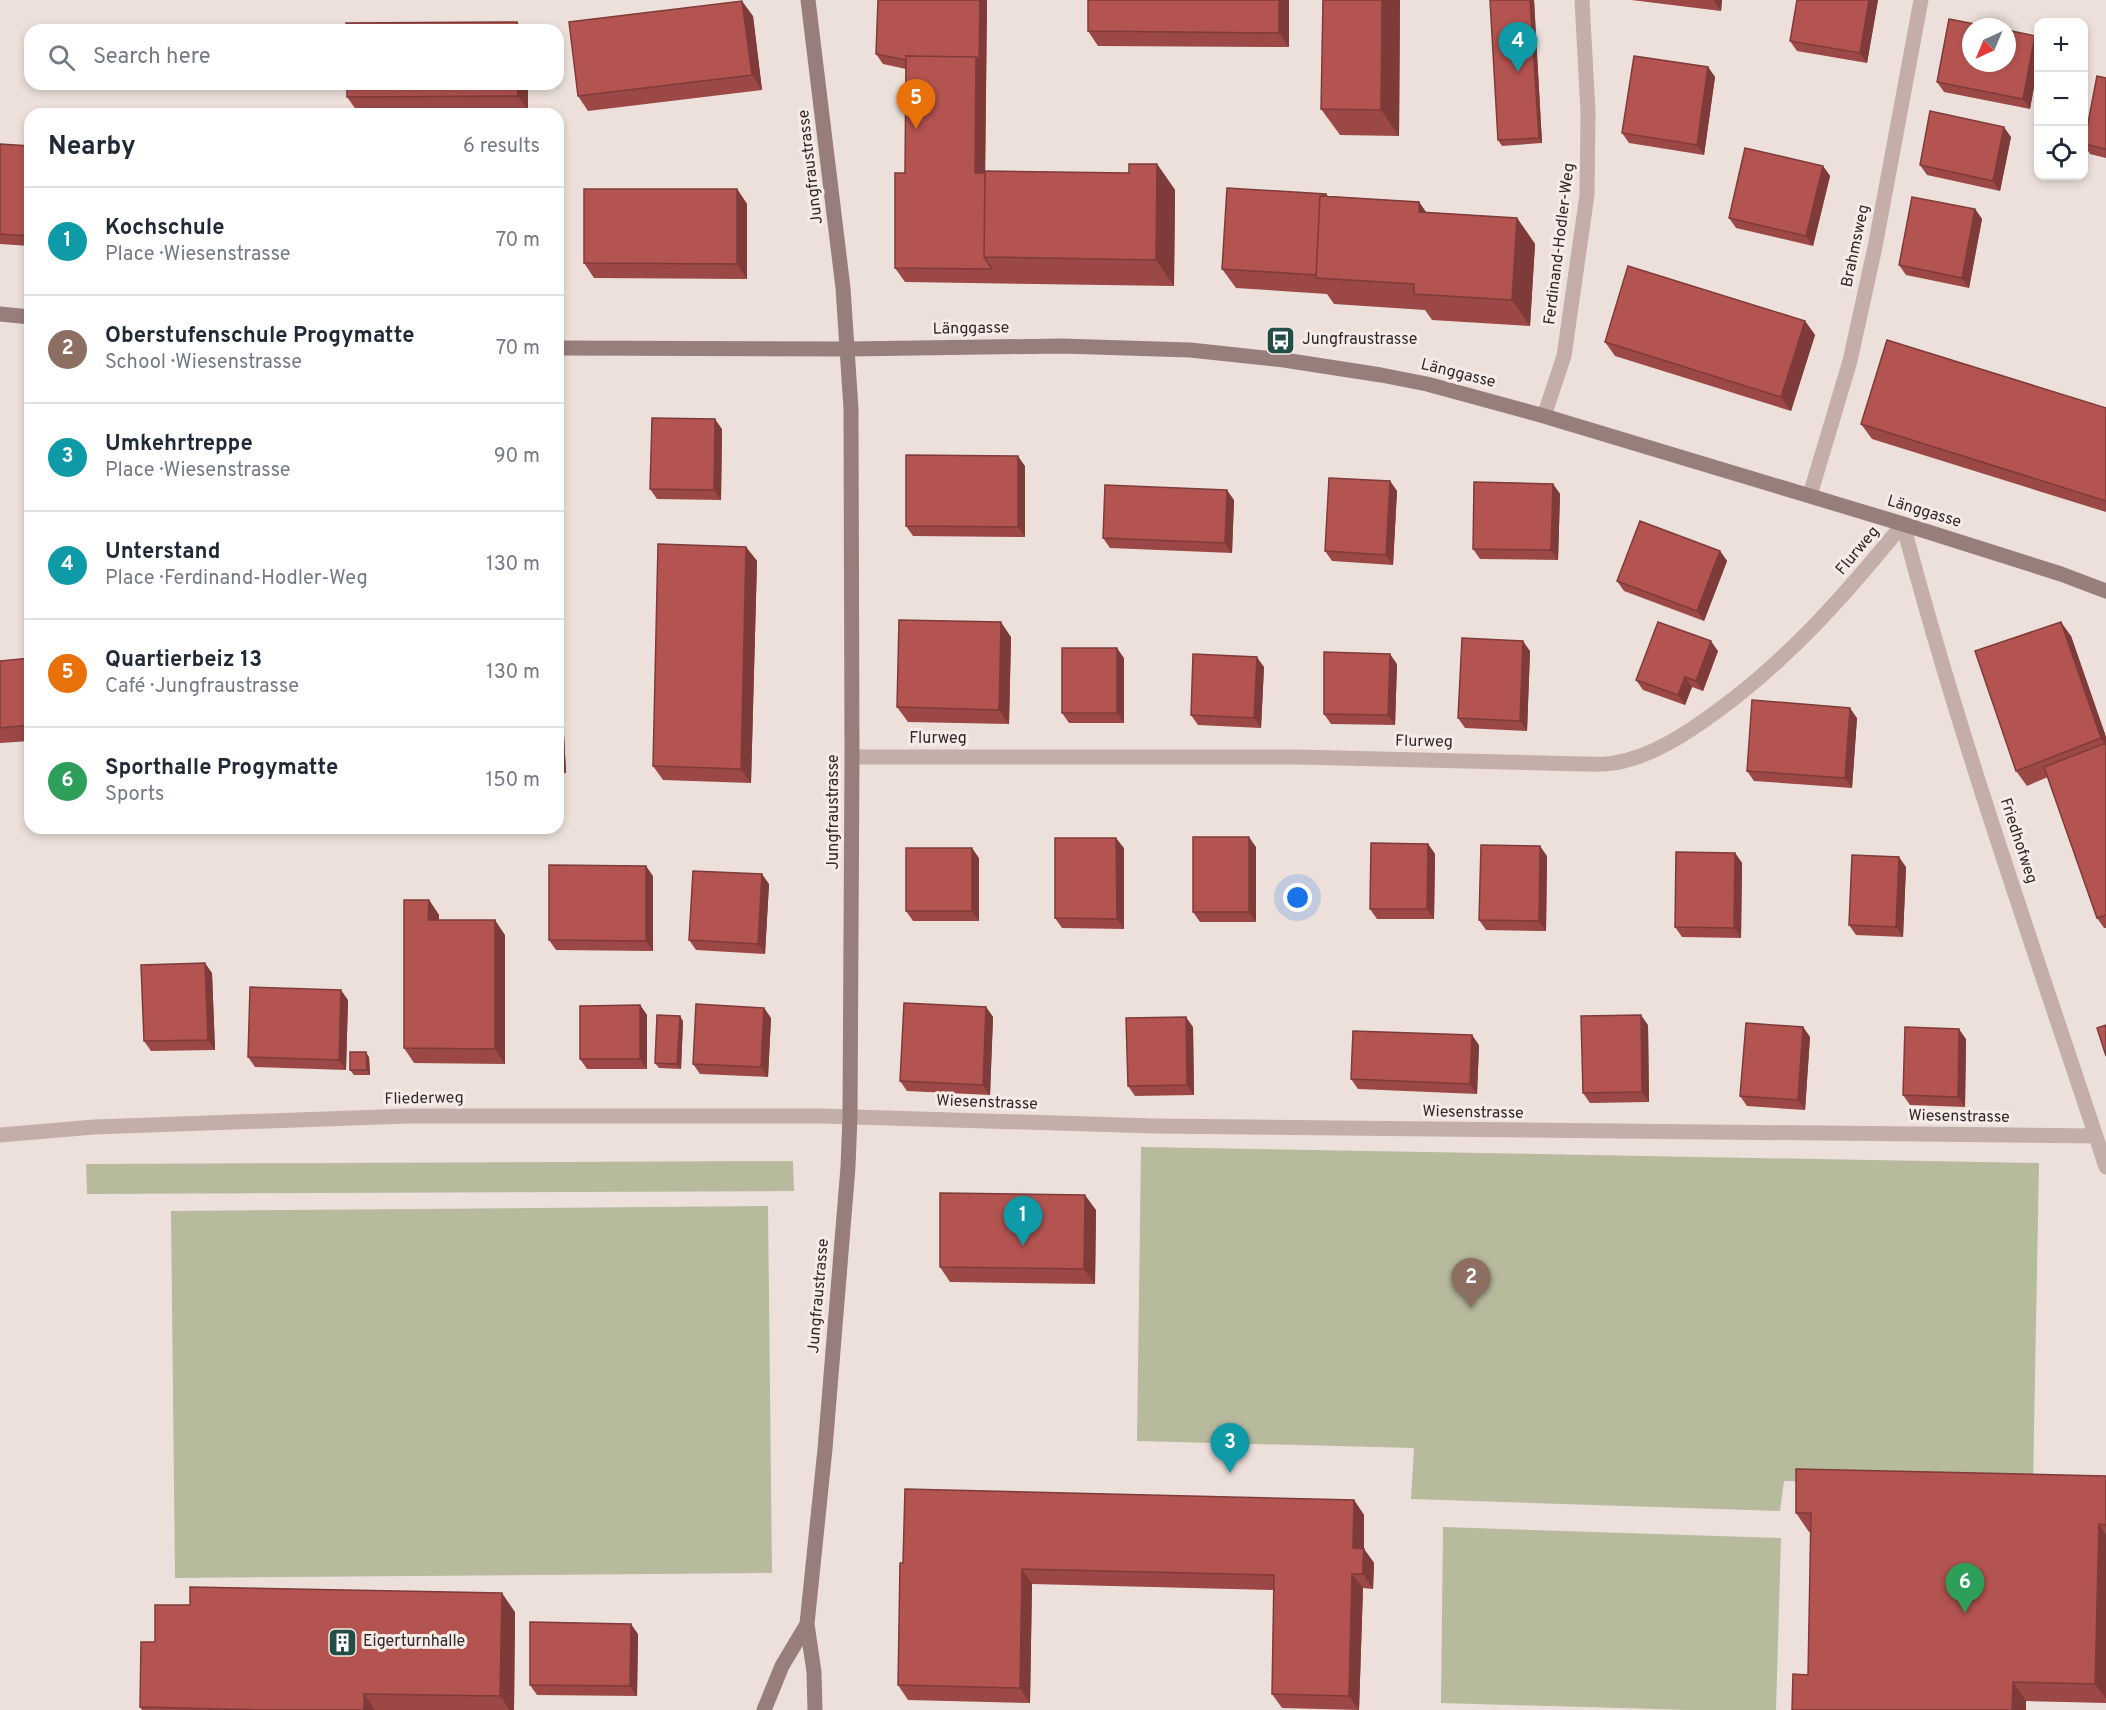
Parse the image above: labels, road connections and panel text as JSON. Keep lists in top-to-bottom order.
{
  "streets": {
    "street": [
      "Jungfraustrasse",
      "Ferdinand-Hodler-Weg",
      "Brahmsweg",
      "Länggasse",
      "Flurweg",
      "Friedhofweg",
      "Fliederweg",
      "Wiesenstrasse"
    ]
  },
  "crossings": [
    ["Jungfraustrasse", "Länggasse"],
    ["Jungfraustrasse", "Flurweg"],
    ["Jungfraustrasse", "Fliederweg"],
    ["Jungfraustrasse", "Wiesenstrasse"],
    ["Ferdinand-Hodler-Weg", "Länggasse"],
    ["Brahmsweg", "Länggasse"],
    ["Länggasse", "Flurweg"],
    ["Länggasse", "Friedhofweg"],
    ["Flurweg", "Friedhofweg"],
    ["Friedhofweg", "Wiesenstrasse"],
    ["Fliederweg", "Wiesenstrasse"]
  ],
  "places": {
    "bus stop": ["Jungfraustrasse"],
    "building": ["Eigerturnhalle"]
  },
  "north": "bottom left",
  "page": {
    "map_buttons": ["+", "−"],
    "pins": [
      "4",
      "5",
      "1",
      "2",
      "3",
      "6"
    ],
    "search": "Search here",
    "heading": ["Nearby", "6 results"],
    "list": [
      {
        "mark": "1",
        "name": "Kochschule",
        "note": "Place · Wiesenstrasse",
        "value": "70 m"
      },
      {
        "mark": "2",
        "name": "Oberstufenschule Progymatte",
        "note": "School · Wiesenstrasse",
        "value": "70 m"
      },
      {
        "mark": "3",
        "name": "Umkehrtreppe",
        "note": "Place · Wiesenstrasse",
        "value": "90 m"
      },
      {
        "mark": "4",
        "name": "Unterstand",
        "note": "Place · Ferdinand-Hodler-Weg",
        "value": "130 m"
      },
      {
        "mark": "5",
        "name": "Quartierbeiz 13",
        "note": "Café · Jungfraustrasse",
        "value": "130 m"
      },
      {
        "mark": "6",
        "name": "Sporthalle Progymatte",
        "note": "Sports",
        "value": "150 m"
      }
    ]
  }
}
